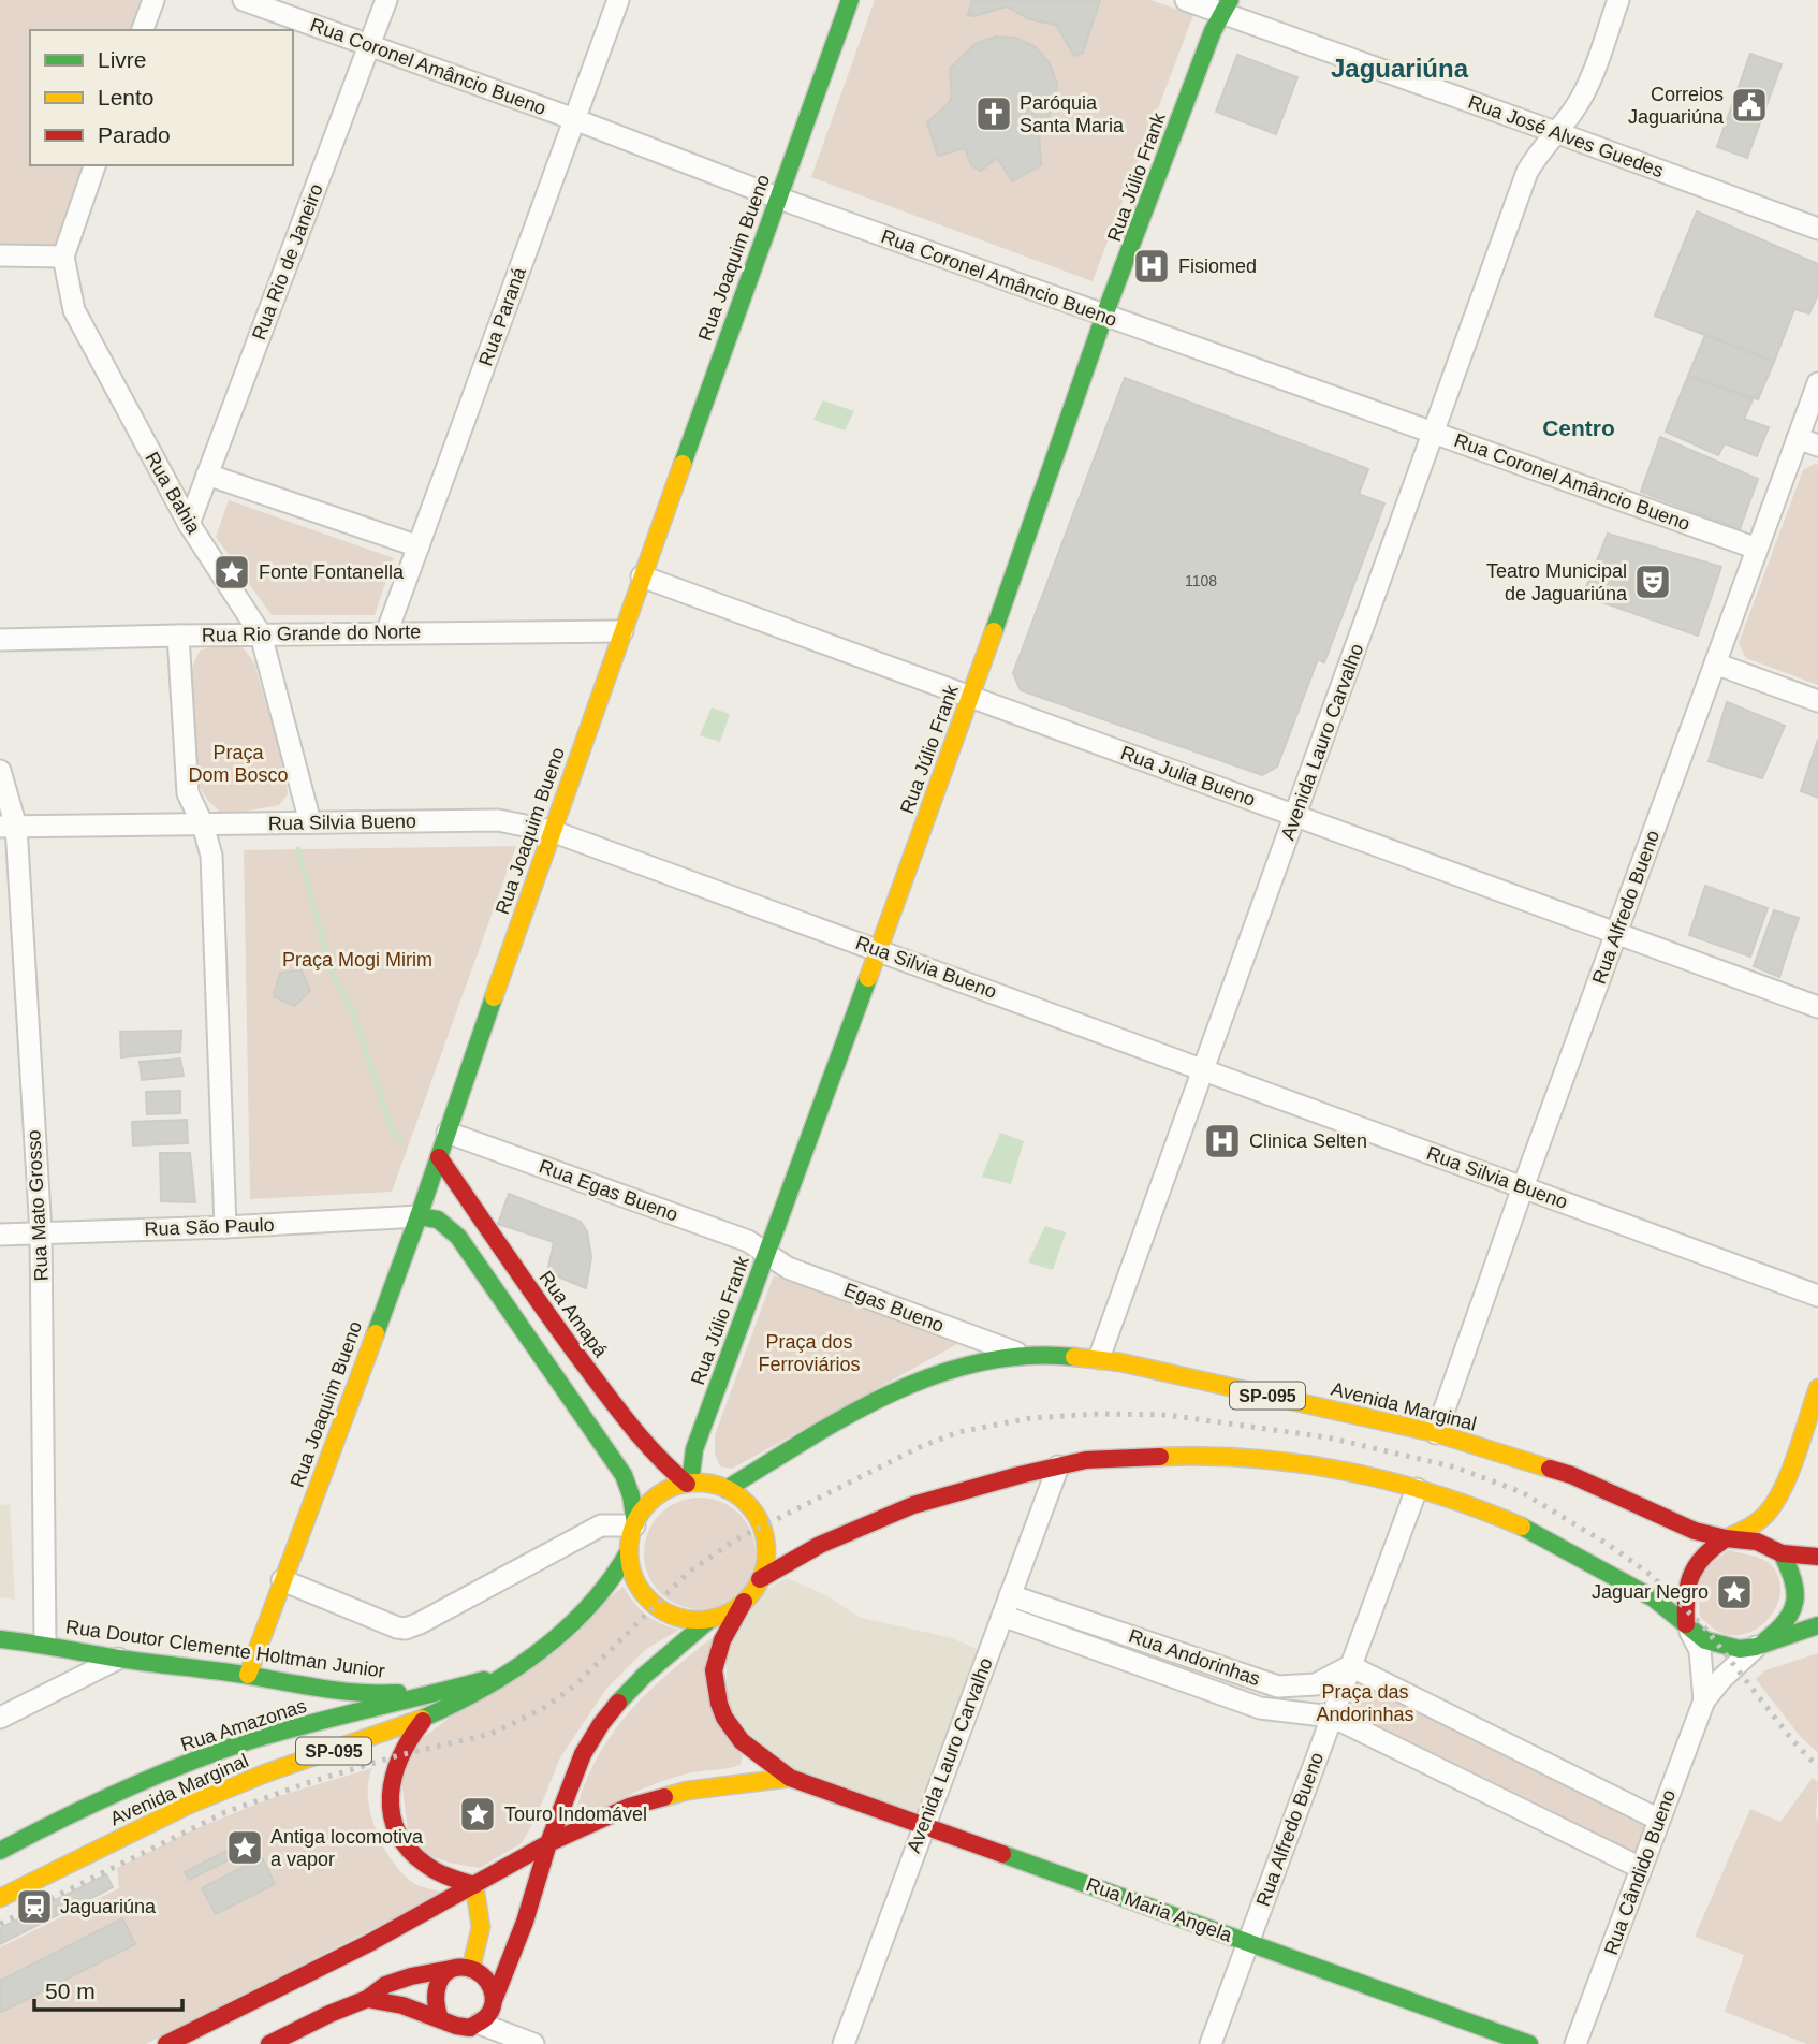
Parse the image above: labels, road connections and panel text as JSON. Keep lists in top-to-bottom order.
{
  "streets": {
    "main road": [
      "Rua Júlio Frank",
      "Rua Joaquim Bueno",
      "Rua Amapá",
      "SP-095",
      "Avenida Marginal",
      "Rua Doutor Clemente Holtman Junior",
      "Rua Amazonas",
      "Rua Maria Angela"
    ],
    "street": [
      "Rua Coronel Amâncio Bueno",
      "Rua José Alves Guedes",
      "Rua Rio de Janeiro",
      "Rua Paraná",
      "Rua Bahia",
      "Rua Rio Grande do Norte",
      "Avenida Lauro Carvalho",
      "Rua Julia Bueno",
      "Rua Silvia Bueno",
      "Rua Alfredo Bueno",
      "Rua Egas Bueno",
      "Rua Mato Grosso",
      "Rua São Paulo",
      "Egas Bueno",
      "Rua Andorinhas",
      "Rua Cândido Bueno"
    ]
  },
  "crossings": [
    ["Rua Coronel Amâncio Bueno", "Rua Júlio Frank"],
    ["Rua Coronel Amâncio Bueno", "Rua Joaquim Bueno"],
    ["Rua Coronel Amâncio Bueno", "Rua Rio de Janeiro"],
    ["Rua Coronel Amâncio Bueno", "Rua Paraná"],
    ["Rua Coronel Amâncio Bueno", "Avenida Lauro Carvalho"],
    ["Rua Coronel Amâncio Bueno", "Rua Alfredo Bueno"],
    ["Rua José Alves Guedes", "Rua Júlio Frank"],
    ["Rua José Alves Guedes", "Avenida Lauro Carvalho"],
    ["Rua Júlio Frank", "Rua Julia Bueno"],
    ["Rua Júlio Frank", "Rua Silvia Bueno"],
    ["Rua Júlio Frank", "Rua Egas Bueno"],
    ["Rua Júlio Frank", "Egas Bueno"],
    ["Rua Júlio Frank", "Rua Amapá"],
    ["Rua Júlio Frank", "SP-095"],
    ["Rua Júlio Frank", "Avenida Marginal"],
    ["Rua Júlio Frank", "Rua Maria Angela"],
    ["Rua Joaquim Bueno", "Rua Rio Grande do Norte"],
    ["Rua Joaquim Bueno", "Rua Julia Bueno"],
    ["Rua Joaquim Bueno", "Rua Silvia Bueno"],
    ["Rua Joaquim Bueno", "Rua Egas Bueno"],
    ["Rua Joaquim Bueno", "Rua São Paulo"],
    ["Rua Joaquim Bueno", "Rua Amapá"],
    ["Rua Joaquim Bueno", "Rua Doutor Clemente Holtman Junior"],
    ["Rua Rio de Janeiro", "Rua Bahia"],
    ["Rua Paraná", "Rua Rio Grande do Norte"],
    ["Rua Bahia", "Rua Rio Grande do Norte"],
    ["Rua Bahia", "Rua Silvia Bueno"],
    ["Avenida Lauro Carvalho", "Rua Julia Bueno"],
    ["Avenida Lauro Carvalho", "Rua Silvia Bueno"],
    ["Avenida Lauro Carvalho", "Avenida Marginal"],
    ["Avenida Lauro Carvalho", "Rua Andorinhas"],
    ["Avenida Lauro Carvalho", "Rua Maria Angela"],
    ["Rua Julia Bueno", "Rua Alfredo Bueno"],
    ["Rua Silvia Bueno", "Rua Alfredo Bueno"],
    ["Rua Silvia Bueno", "Rua Mato Grosso"],
    ["Rua Alfredo Bueno", "Avenida Marginal"],
    ["Rua Alfredo Bueno", "Rua Andorinhas"],
    ["Rua Alfredo Bueno", "Rua Maria Angela"],
    ["Rua Egas Bueno", "Egas Bueno"],
    ["Rua Mato Grosso", "Rua São Paulo"],
    ["Rua Mato Grosso", "Rua Doutor Clemente Holtman Junior"],
    ["Egas Bueno", "Avenida Marginal"],
    ["Rua Amapá", "SP-095"],
    ["Rua Amapá", "Avenida Marginal"],
    ["Rua Amapá", "Rua Maria Angela"],
    ["SP-095", "Avenida Marginal"],
    ["SP-095", "Rua Maria Angela"],
    ["Avenida Marginal", "Rua Amazonas"],
    ["Avenida Marginal", "Rua Cândido Bueno"],
    ["Avenida Marginal", "Rua Maria Angela"],
    ["Rua Doutor Clemente Holtman Junior", "Rua Amazonas"],
    ["Rua Andorinhas", "Rua Cândido Bueno"]
  ],
  "districts": ["Jaguariúna", "Centro"],
  "parks": [
    "Praça Dom Bosco",
    "Praça Mogi Mirim",
    "Praça dos Ferroviários",
    "Praça das Andorinhas"
  ],
  "places": {
    "public building": ["Correios Jaguariúna"],
    "church": ["Paróquia Santa Maria"],
    "hospital": ["Fisiomed", "Clinica Selten"],
    "place": [
      "Fonte Fontanella",
      "Jaguar Negro",
      "Touro Indomável",
      "Antiga locomotiva a vapor"
    ],
    "theatre": ["Teatro Municipal de Jaguariúna"],
    "station": ["Jaguariúna"]
  },
  "house_numbers": ["1108"],
  "legend": ["Livre", "Lento", "Parado"],
  "scale_bar": "50 m"
}
